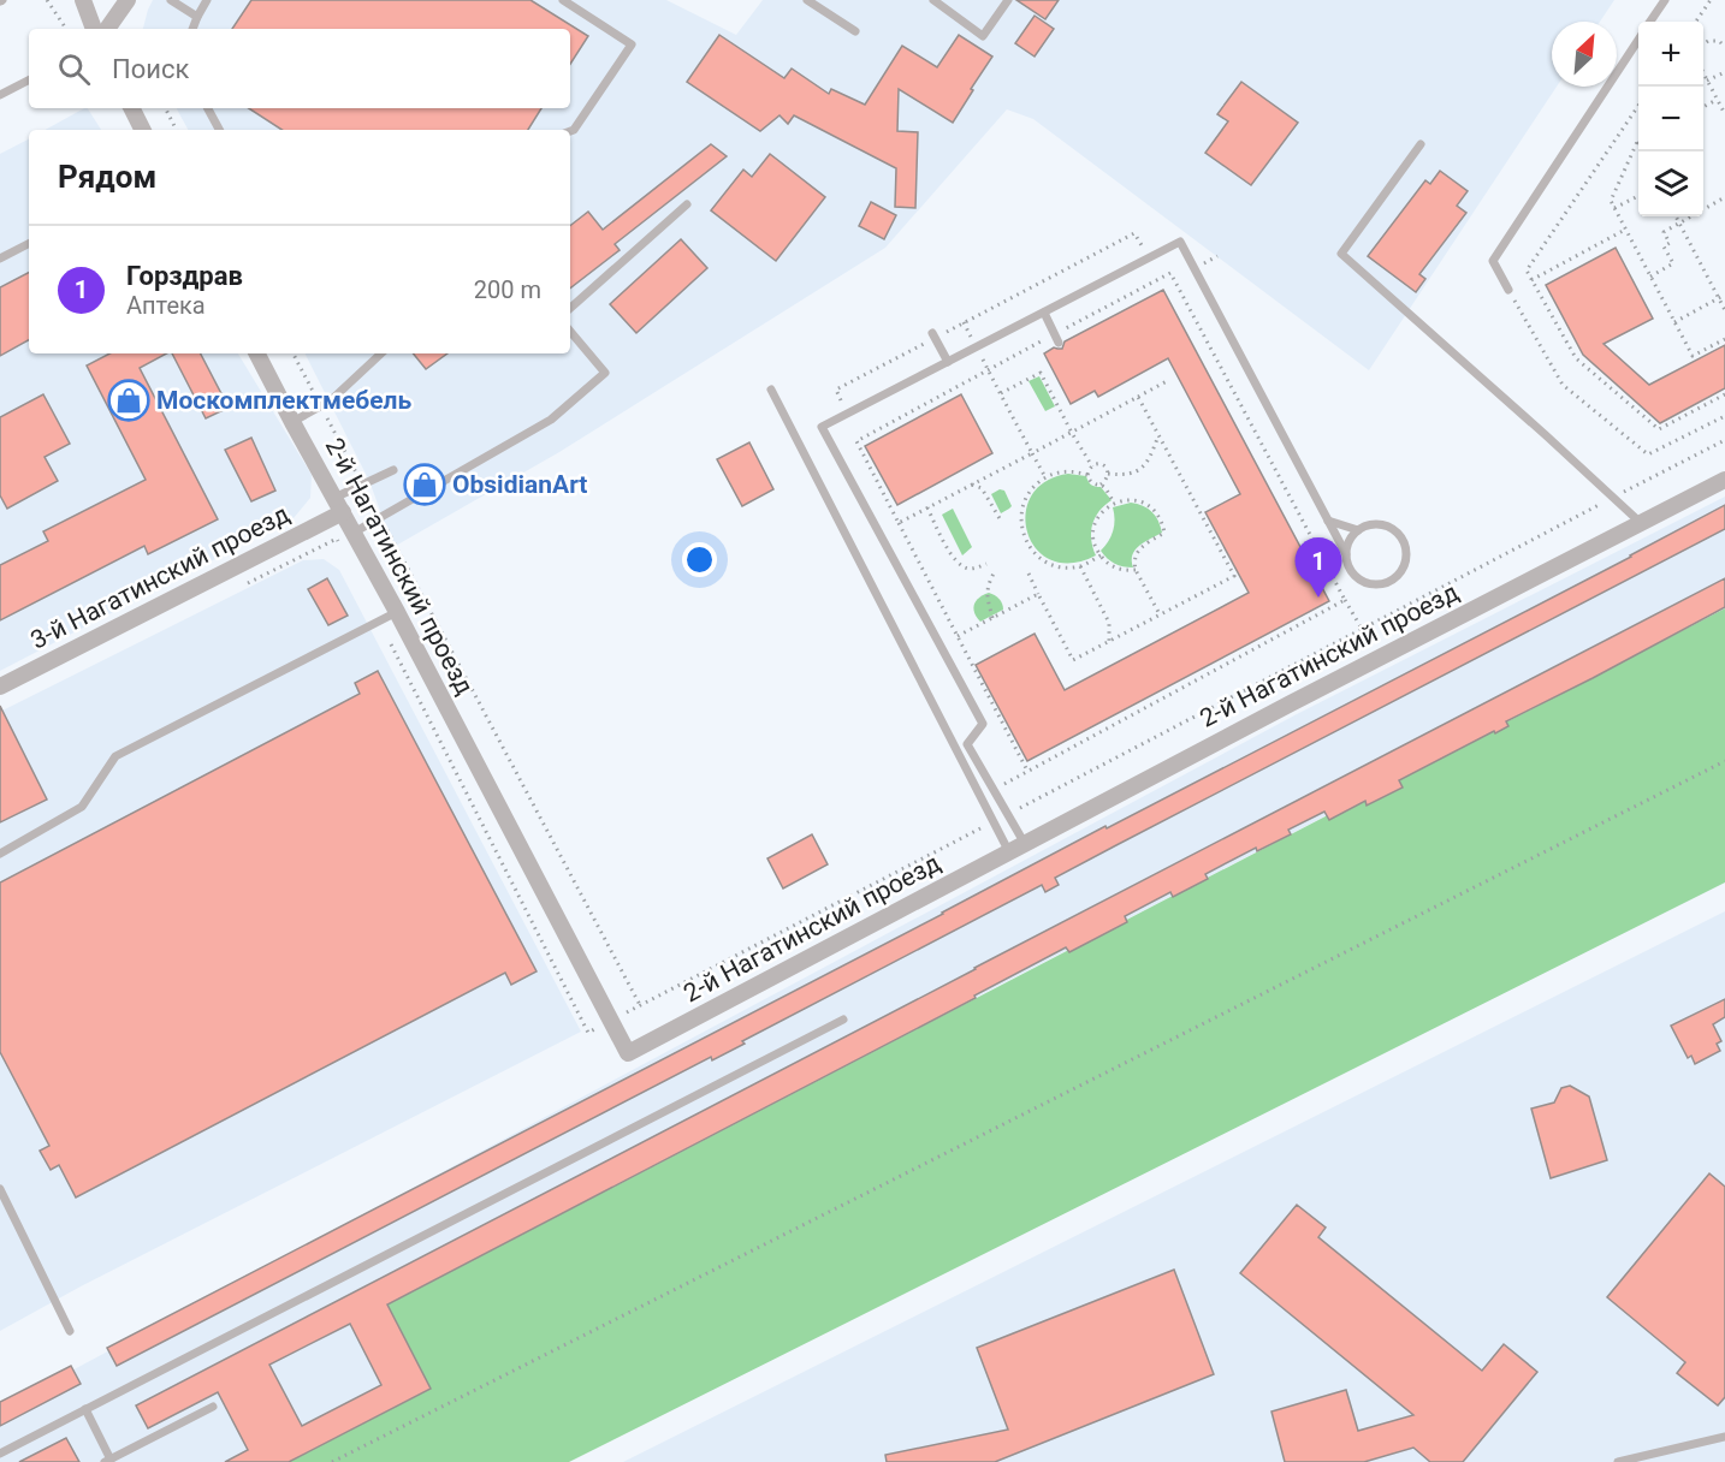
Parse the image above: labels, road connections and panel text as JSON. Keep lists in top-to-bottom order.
{
  "streets": {
    "street": ["2-й Нагатинский проезд", "3-й Нагатинский проезд"]
  },
  "crossings": [
    ["2-й Нагатинский проезд", "3-й Нагатинский проезд"]
  ],
  "places": {
    "shop": ["Москомплектмебель", "ObsidianArt"]
  },
  "north": "top right",
  "page": {
    "map_buttons": ["+", "−"],
    "search": "Поиск",
    "heading": "Рядом",
    "list": [
      {
        "mark": "1",
        "name": "Горздрав",
        "note": "Аптека",
        "value": "200 m"
      }
    ],
    "pins": "1"
  }
}
